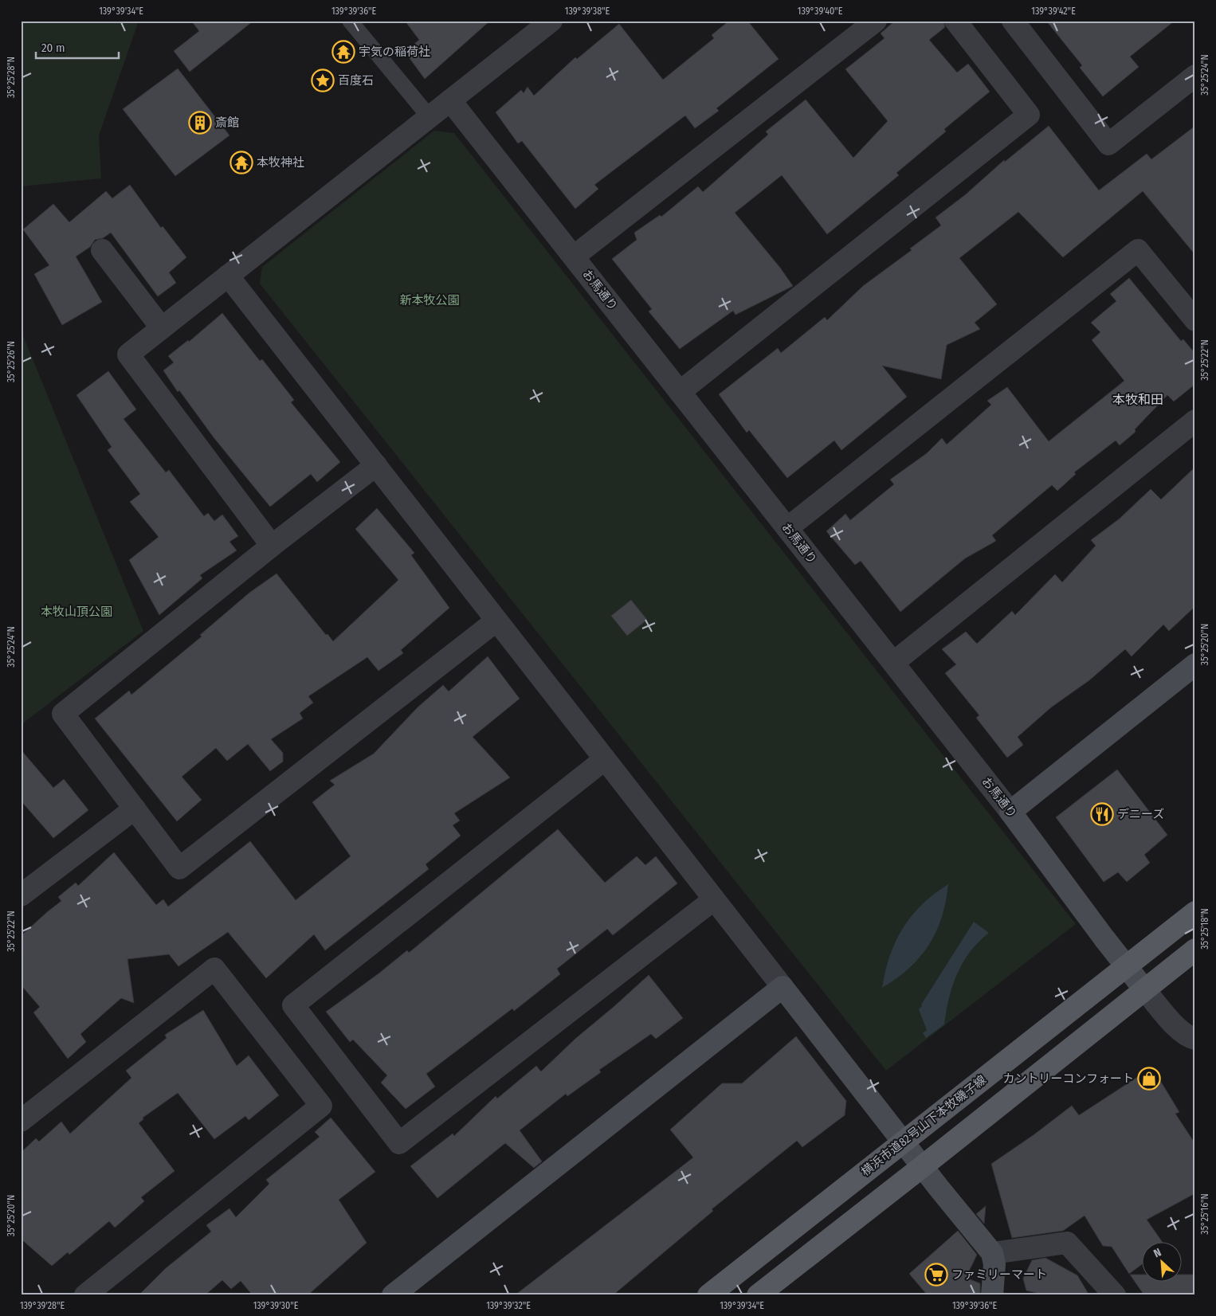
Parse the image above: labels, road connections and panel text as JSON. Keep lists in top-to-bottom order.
{
  "streets": {
    "main road": ["横浜市道82号山下本牧磯子線"],
    "street": ["お馬通り"]
  },
  "crossings": [
    ["お馬通り", "横浜市道82号山下本牧磯子線"]
  ],
  "districts": ["本牧和田"],
  "parks": ["新本牧公園", "本牧山頂公園"],
  "places": {
    "temple": ["宇気の稲荷社", "本牧神社"],
    "place": ["百度石"],
    "building": ["斎館"],
    "restaurant": ["デニーズ"],
    "shop": ["カントリーコンフォート"],
    "supermarket": ["ファミリーマート"]
  },
  "scale_bar": "20 m",
  "north": "top left",
  "coordinates": [
    "139°39'34\"E",
    "139°39'36\"E",
    "139°39'38\"E",
    "139°39'40\"E",
    "139°39'42\"E",
    "35°25'24\"N",
    "35°25'28\"N",
    "35°25'22\"N",
    "35°25'26\"N",
    "35°25'20\"N",
    "35°25'18\"N",
    "35°25'16\"N",
    "139°39'28\"E",
    "139°39'30\"E",
    "139°39'32\"E"
  ]
}
